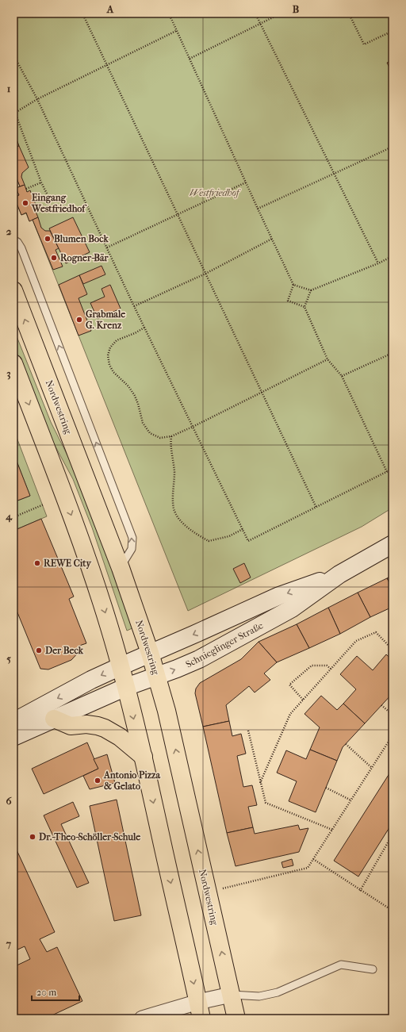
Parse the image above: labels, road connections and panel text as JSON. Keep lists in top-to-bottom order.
{
  "streets": {
    "main road": ["Nordwestring", "Schnieglinger Straße"]
  },
  "crossings": [
    ["Nordwestring", "Schnieglinger Straße"]
  ],
  "parks": ["Westfriedhof"],
  "places": [
    "Eingang Westfriedhof",
    "Blumen Bock",
    "Rogner-Bär",
    "Grabmale G. Krenz",
    "REWE City",
    "Der Beck",
    "Antonio Pizza & Gelato",
    "Dr.-Theo-Schöller-Schule"
  ],
  "scale_bar": "20 m",
  "grid": {
    "columns": ["A", "B"],
    "rows": [
      "1",
      "2",
      "3",
      "4",
      "5",
      "6",
      "7"
    ]
  }
}
